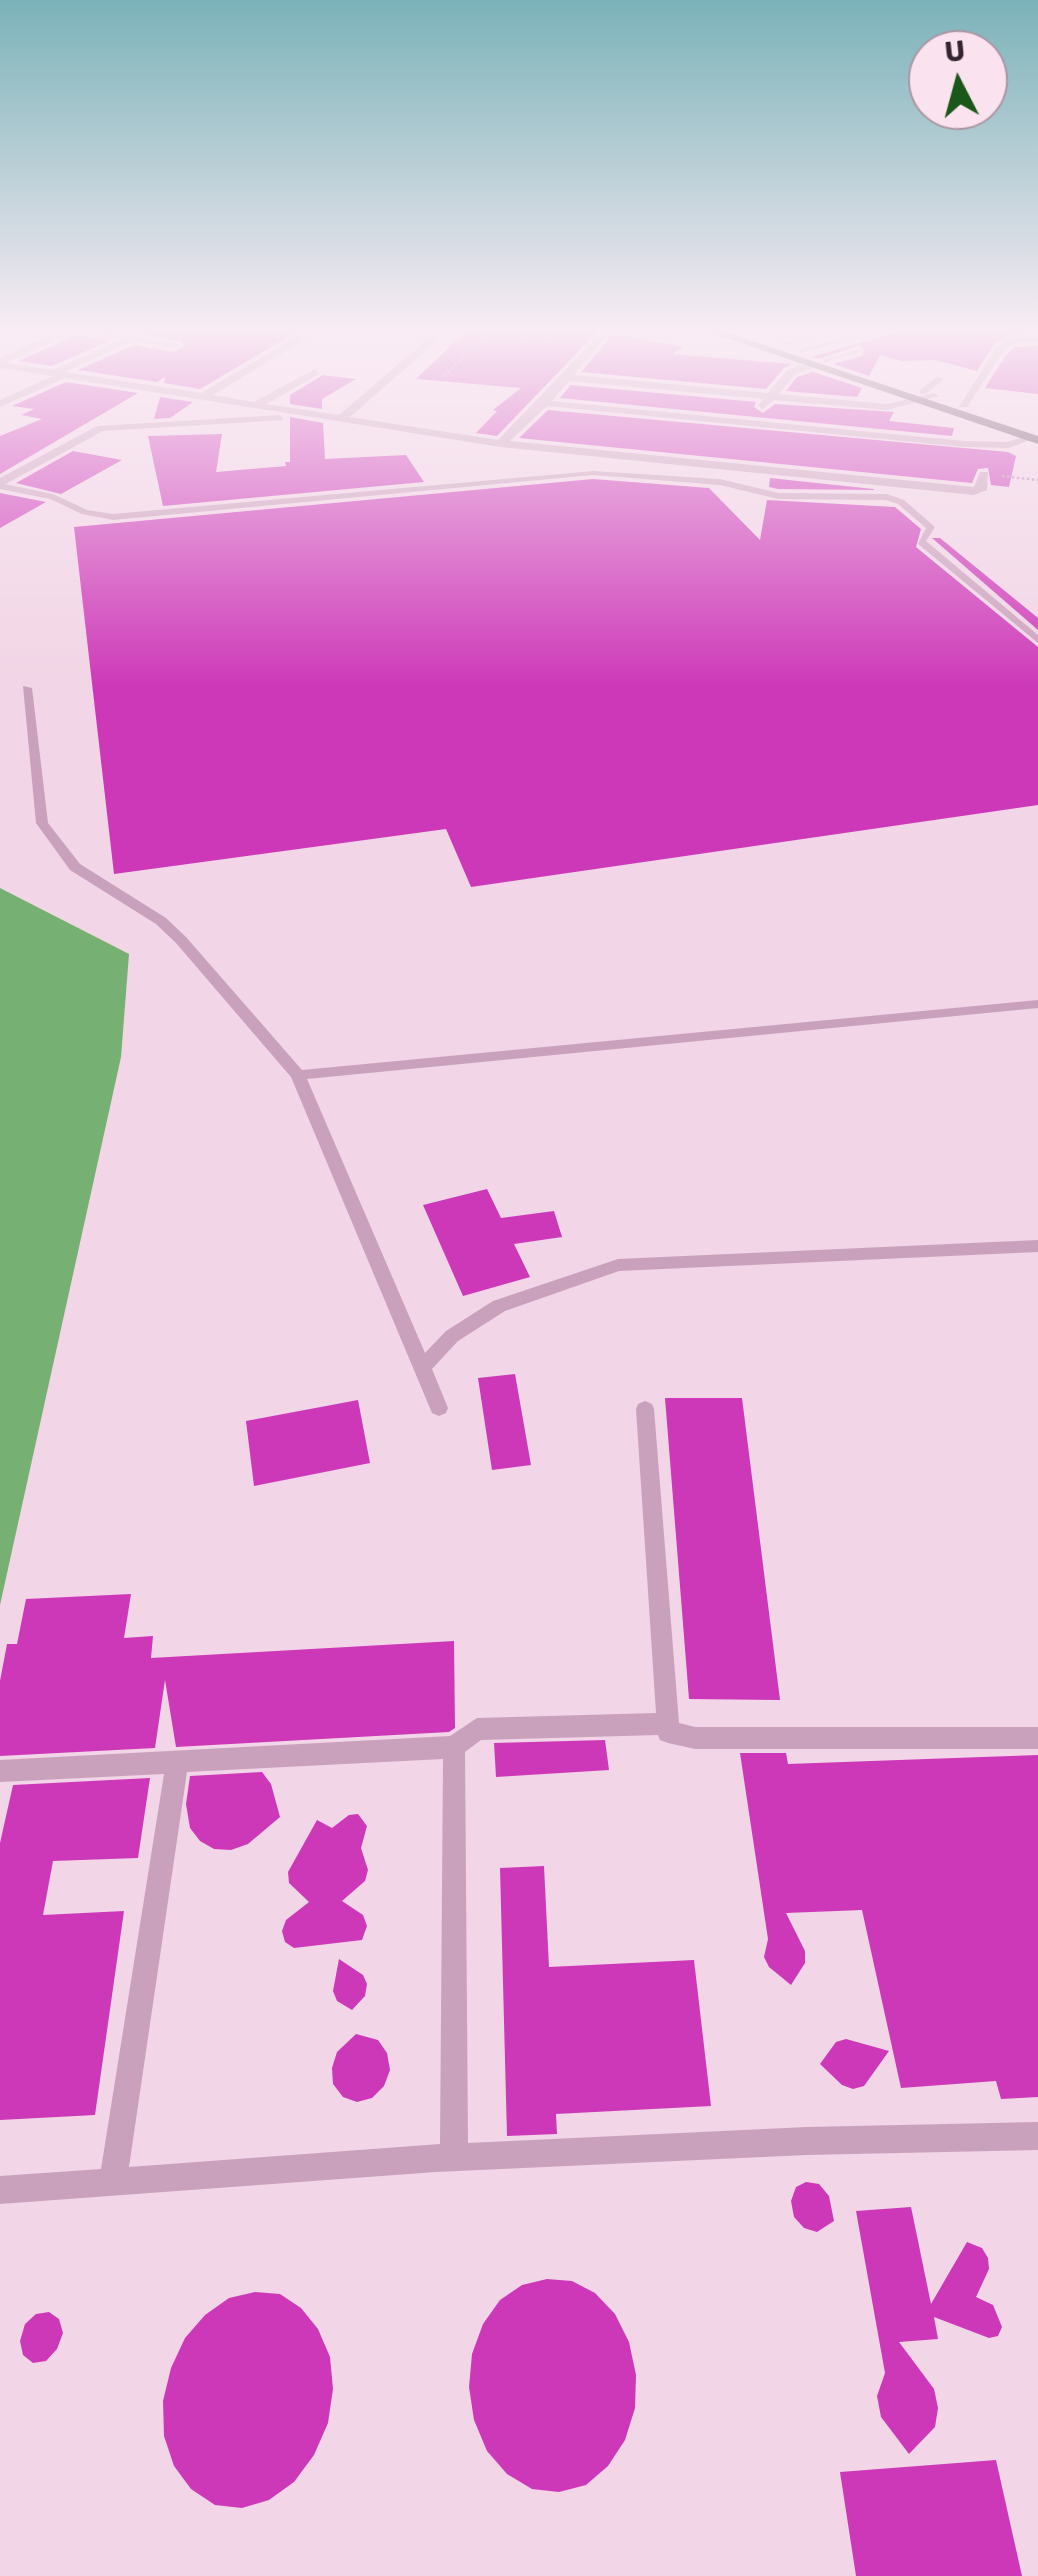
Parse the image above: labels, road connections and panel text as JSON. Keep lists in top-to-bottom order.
{
  "north": "top"
}
